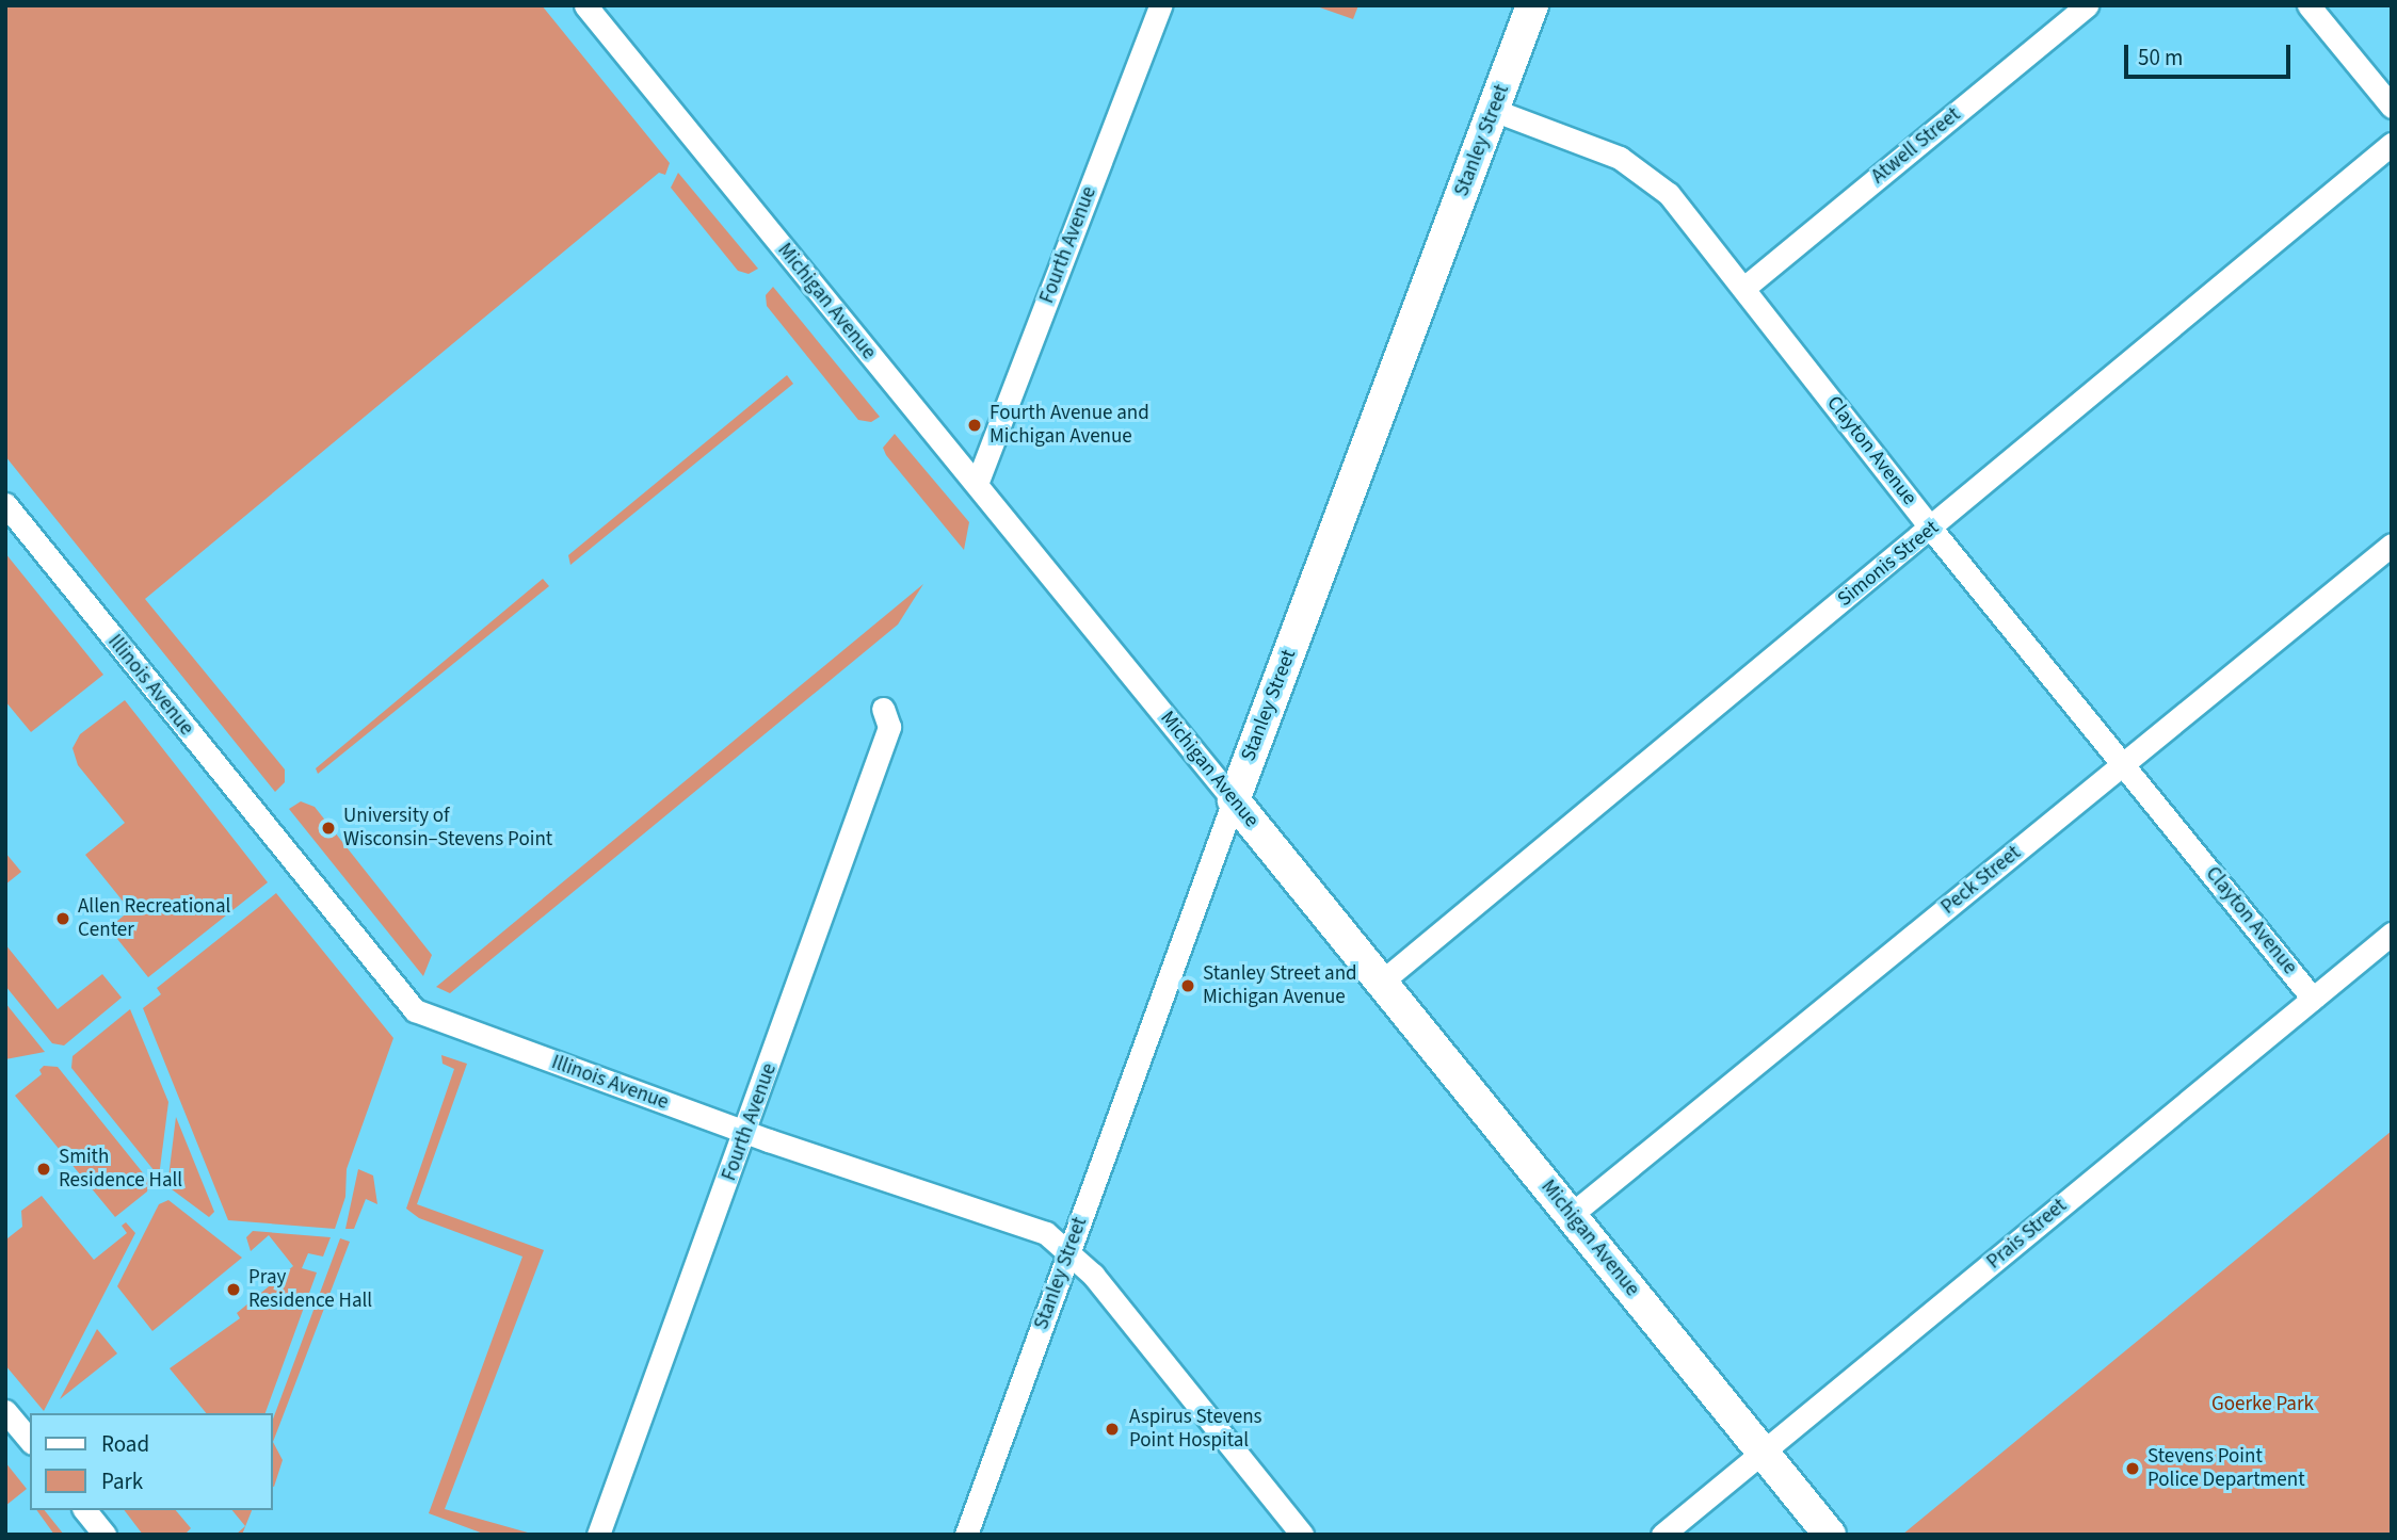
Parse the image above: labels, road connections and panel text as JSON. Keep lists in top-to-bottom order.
{
  "streets": {
    "street": [
      "Stanley Street",
      "Atwell Street",
      "Fourth Avenue",
      "Michigan Avenue",
      "Clayton Avenue",
      "Simonis Street",
      "Illinois Avenue",
      "Peck Street",
      "Prais Street"
    ]
  },
  "crossings": [
    ["Stanley Street", "Michigan Avenue"],
    ["Stanley Street", "Clayton Avenue"],
    ["Stanley Street", "Illinois Avenue"],
    ["Atwell Street", "Clayton Avenue"],
    ["Fourth Avenue", "Michigan Avenue"],
    ["Fourth Avenue", "Illinois Avenue"],
    ["Michigan Avenue", "Simonis Street"],
    ["Michigan Avenue", "Peck Street"],
    ["Michigan Avenue", "Prais Street"],
    ["Clayton Avenue", "Simonis Street"],
    ["Clayton Avenue", "Peck Street"],
    ["Clayton Avenue", "Prais Street"]
  ],
  "parks": ["Goerke Park"],
  "places": [
    "Fourth Avenue and Michigan Avenue",
    "University of Wisconsin–Stevens Point",
    "Allen Recreational Center",
    "Stanley Street and Michigan Avenue",
    "Smith Residence Hall",
    "Pray Residence Hall",
    "Aspirus Stevens Point Hospital",
    "Stevens Point Police Department"
  ],
  "legend": ["Road", "Park"],
  "scale_bar": "50 m"
}
